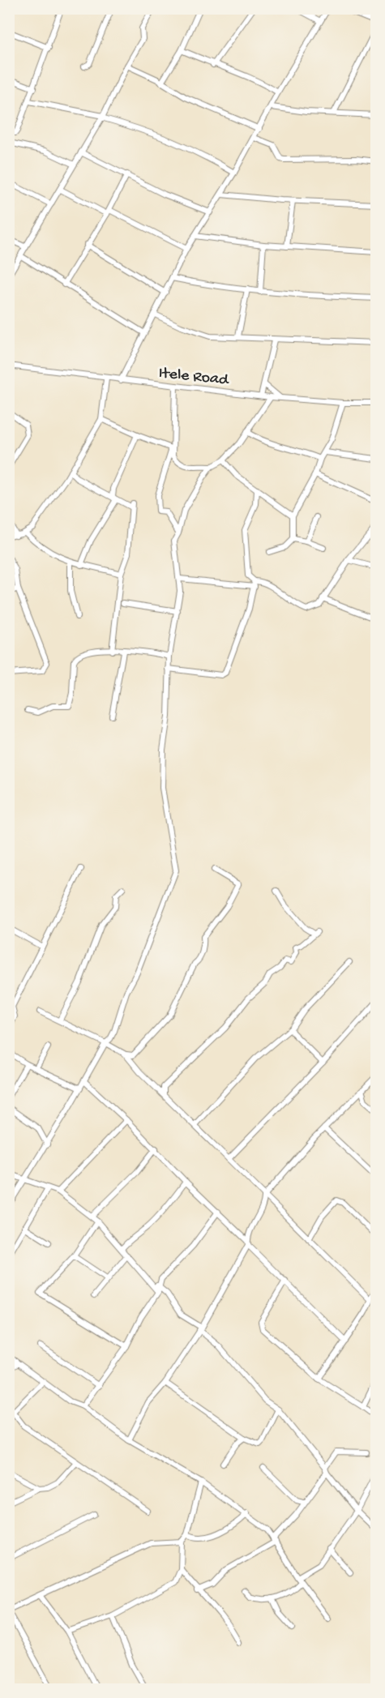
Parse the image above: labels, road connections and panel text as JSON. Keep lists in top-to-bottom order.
{
  "streets": {
    "street": ["Itele Road"]
  }
}
